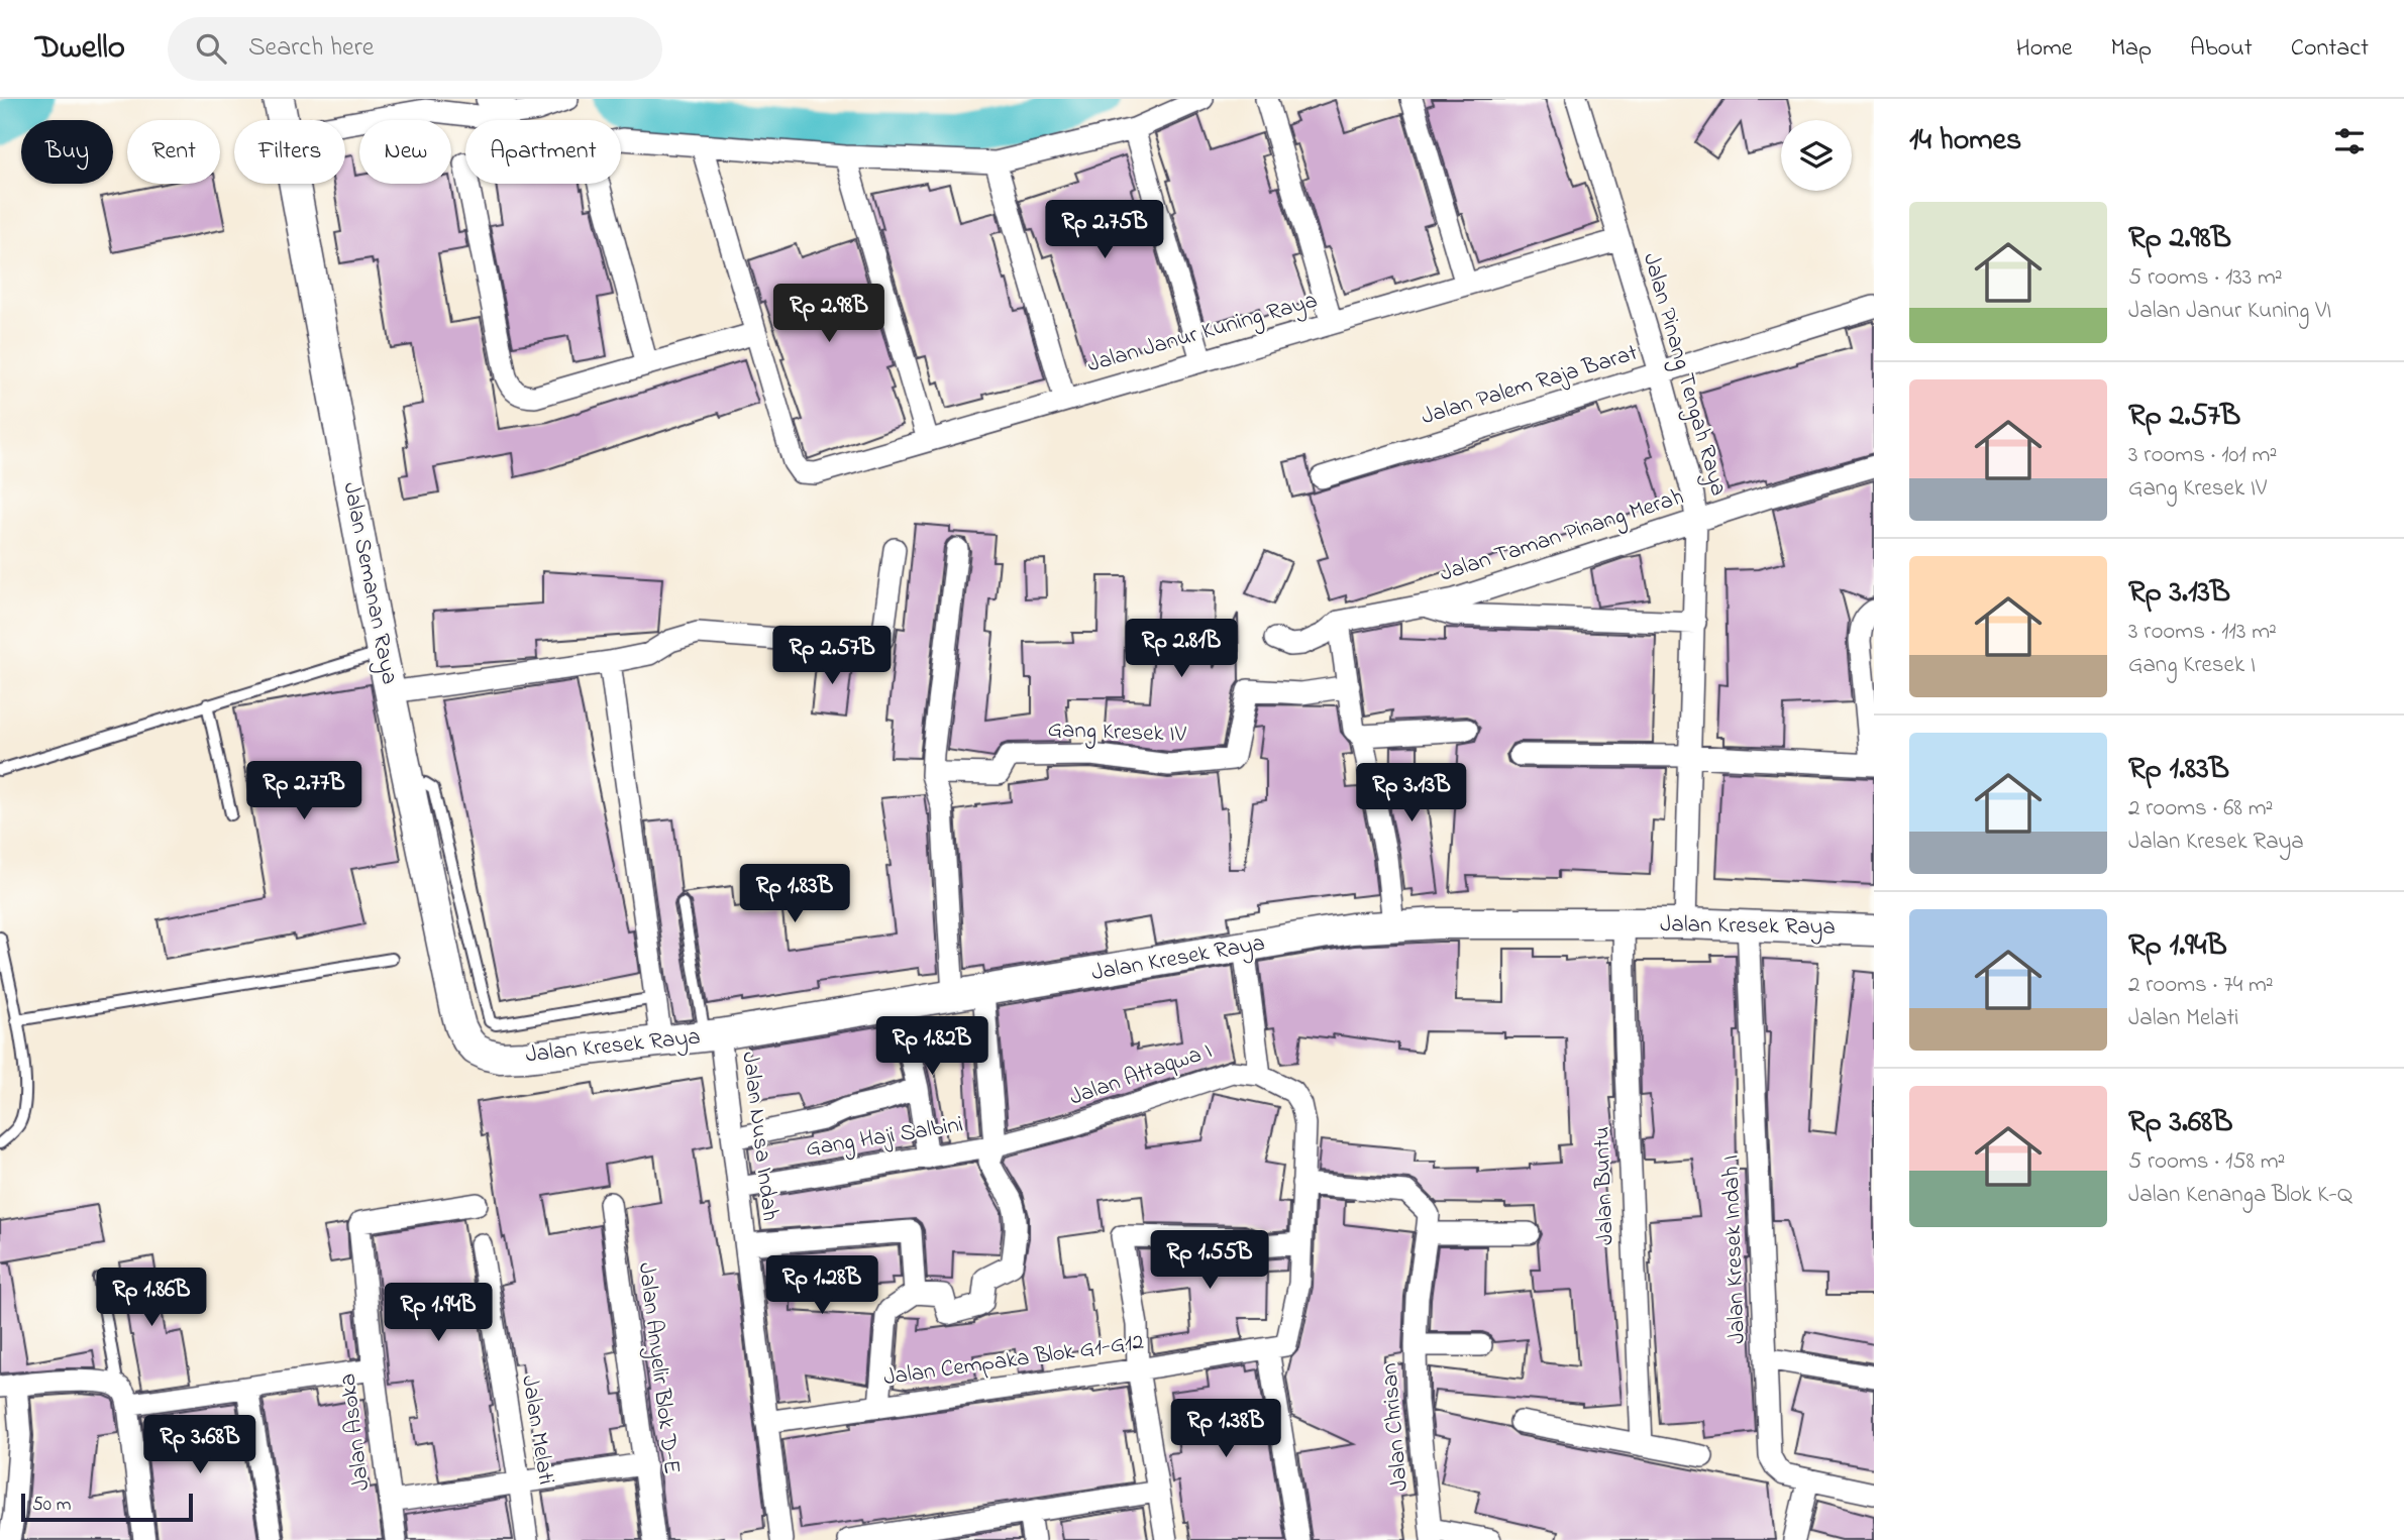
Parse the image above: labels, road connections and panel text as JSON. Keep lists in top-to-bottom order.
{
  "streets": {
    "street": [
      "Jalan Janur Kuning Raya",
      "Jalan Pinang Tengah Raya",
      "Jalan Palem Raja Barat",
      "Jalan Taman Pinang Merah",
      "Jalan Semanan Raya",
      "Gang Kresek IV",
      "Jalan Kresek Raya",
      "Jalan Attaqwa I",
      "Jalan Nusa Indah",
      "Gang Haji Salbini",
      "Jalan Buntu",
      "Jalan Kresek Indah I",
      "Jalan Cempaka Blok G1-G12",
      "Jalan Anyelir Blok D-E",
      "Jalan Chrisan",
      "Jalan Melati",
      "Jalan Asoka"
    ]
  },
  "crossings": [
    ["Jalan Janur Kuning Raya", "Jalan Pinang Tengah Raya"],
    ["Jalan Pinang Tengah Raya", "Jalan Palem Raja Barat"],
    ["Jalan Pinang Tengah Raya", "Jalan Taman Pinang Merah"],
    ["Jalan Pinang Tengah Raya", "Jalan Kresek Raya"],
    ["Jalan Semanan Raya", "Jalan Kresek Raya"],
    ["Jalan Kresek Raya", "Jalan Nusa Indah"],
    ["Jalan Kresek Raya", "Jalan Buntu"],
    ["Jalan Kresek Raya", "Jalan Kresek Indah I"],
    ["Jalan Attaqwa I", "Gang Haji Salbini"],
    ["Jalan Nusa Indah", "Gang Haji Salbini"],
    ["Jalan Nusa Indah", "Jalan Cempaka Blok G1-G12"]
  ],
  "scale_bar": "50 m",
  "page": {
    "header": "Dwello",
    "search": "Search here",
    "nav": [
      "Home",
      "Map",
      "About",
      "Contact"
    ],
    "heading": "14 homes",
    "chip": [
      "Buy",
      "Rent",
      "Filters",
      "New",
      "Apartment"
    ],
    "list": [
      {
        "name": "Rp 2.98B",
        "note": "5 rooms · 133 m² · Jalan Janur Kuning VI"
      },
      {
        "name": "Rp 2.57B",
        "note": "3 rooms · 101 m² · Gang Kresek IV"
      },
      {
        "name": "Rp 3.13B",
        "note": "3 rooms · 113 m² · Gang Kresek I"
      },
      {
        "name": "Rp 1.83B",
        "note": "2 rooms · 68 m² · Jalan Kresek Raya"
      },
      {
        "name": "Rp 1.94B",
        "note": "2 rooms · 74 m² · Jalan Melati"
      },
      {
        "name": "Rp 3.68B",
        "note": "5 rooms · 158 m² · Jalan Kenanga Blok K-Q"
      }
    ],
    "price": [
      "Rp 2.75B",
      "Rp 2.98B",
      "Rp 2.81B",
      "Rp 2.57B",
      "Rp 2.77B",
      "Rp 3.13B",
      "Rp 1.83B",
      "Rp 1.82B",
      "Rp 1.55B",
      "Rp 1.28B",
      "Rp 1.86B",
      "Rp 1.94B",
      "Rp 1.38B",
      "Rp 3.68B"
    ],
    "scale": "50 m"
  }
}
